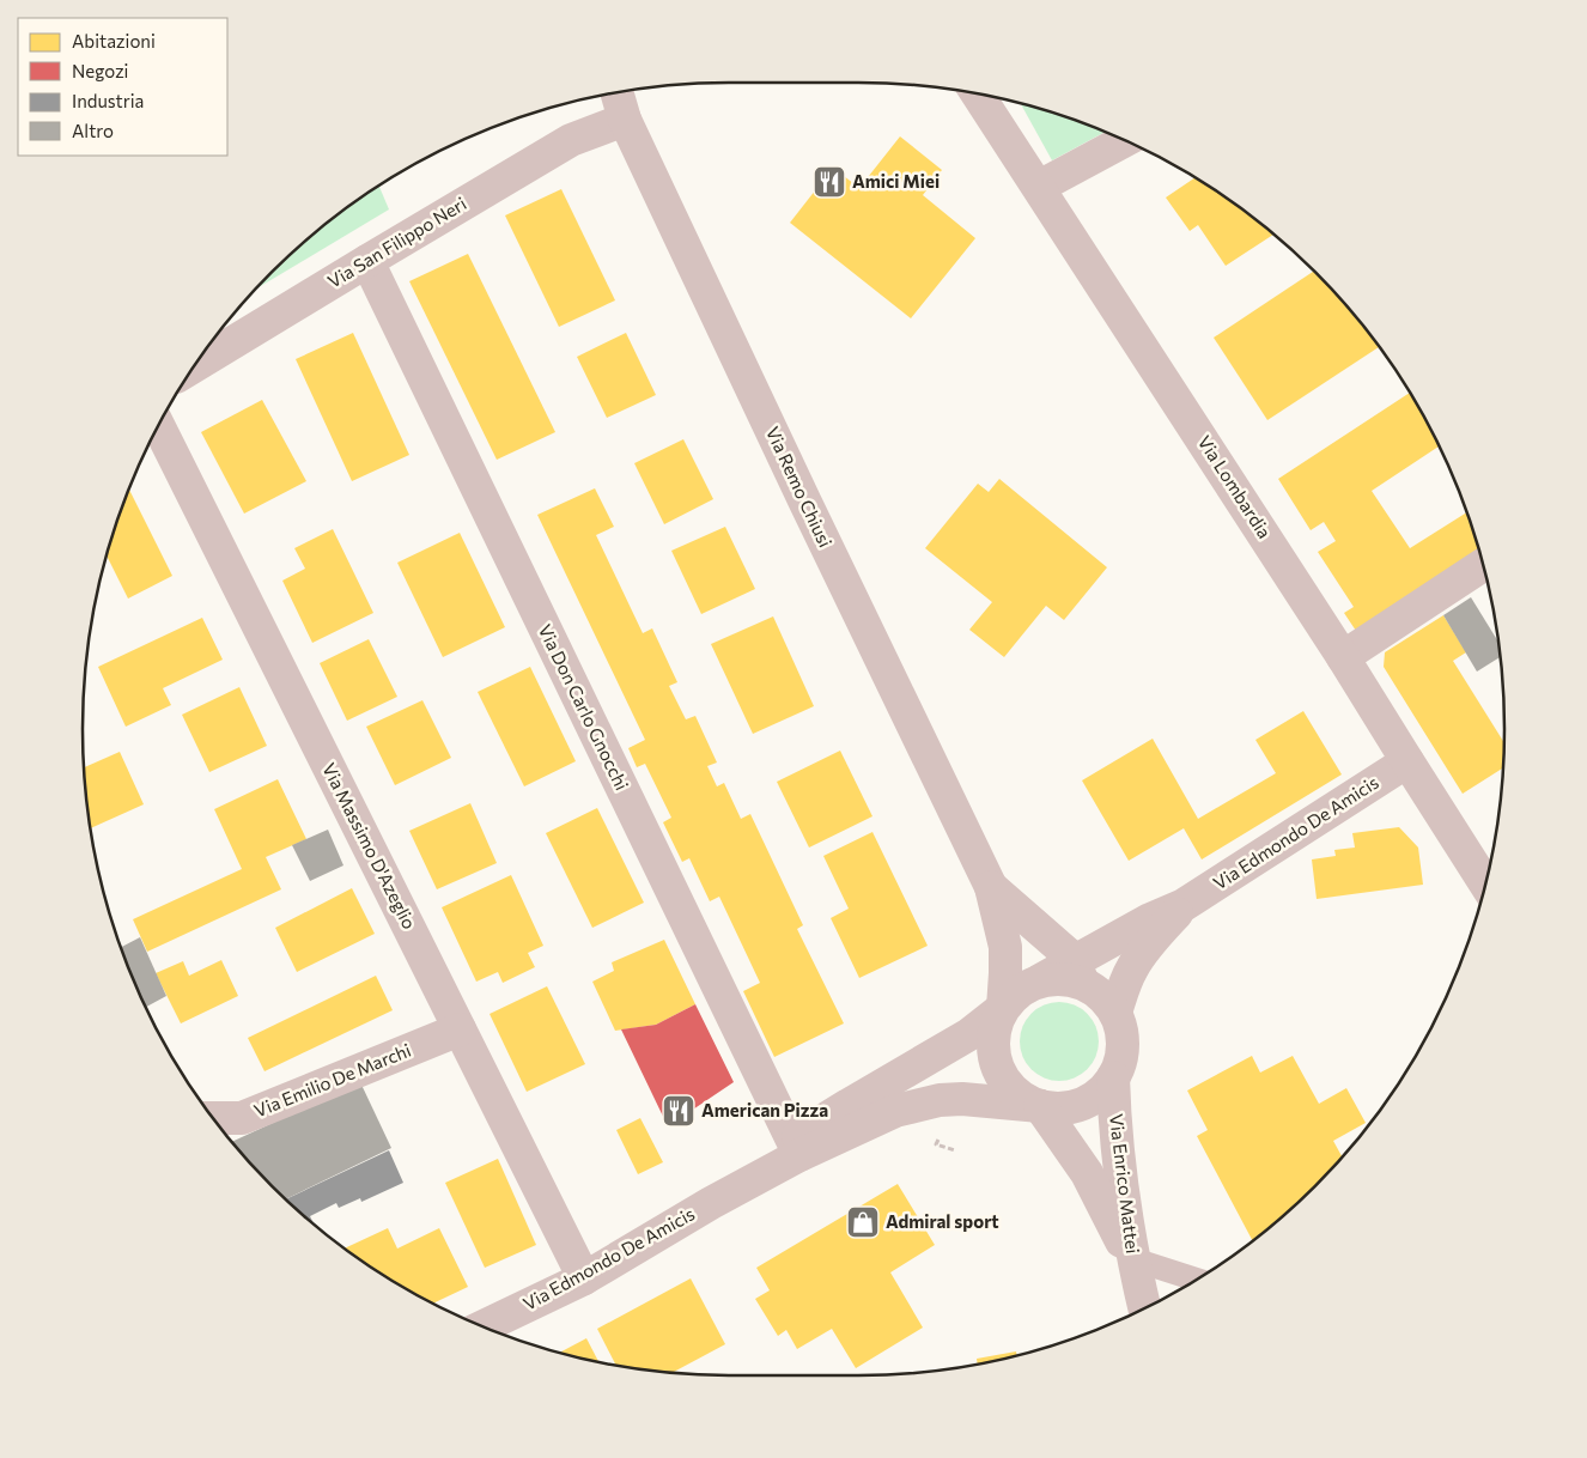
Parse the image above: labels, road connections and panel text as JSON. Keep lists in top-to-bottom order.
{
  "streets": {
    "street": [
      "Via San Filippo Neri",
      "Via Remo Chiusi",
      "Via Lombardia",
      "Via Don Carlo Gnocchi",
      "Via Edmondo De Amicis",
      "Via Massimo D'Azeglio",
      "Via Emilio De Marchi",
      "Via Enrico Mattei"
    ]
  },
  "crossings": [
    ["Via San Filippo Neri", "Via Remo Chiusi"],
    ["Via San Filippo Neri", "Via Don Carlo Gnocchi"],
    ["Via Remo Chiusi", "Via Edmondo De Amicis"],
    ["Via Remo Chiusi", "Via Enrico Mattei"],
    ["Via Lombardia", "Via Edmondo De Amicis"],
    ["Via Don Carlo Gnocchi", "Via Edmondo De Amicis"],
    ["Via Edmondo De Amicis", "Via Massimo D'Azeglio"],
    ["Via Edmondo De Amicis", "Via Enrico Mattei"],
    ["Via Massimo D'Azeglio", "Via Emilio De Marchi"]
  ],
  "places": {
    "restaurant": ["Amici Miei", "American Pizza"],
    "shop": ["Admiral sport"]
  },
  "legend": [
    "Abitazioni",
    "Negozi",
    "Industria",
    "Altro"
  ]
}
